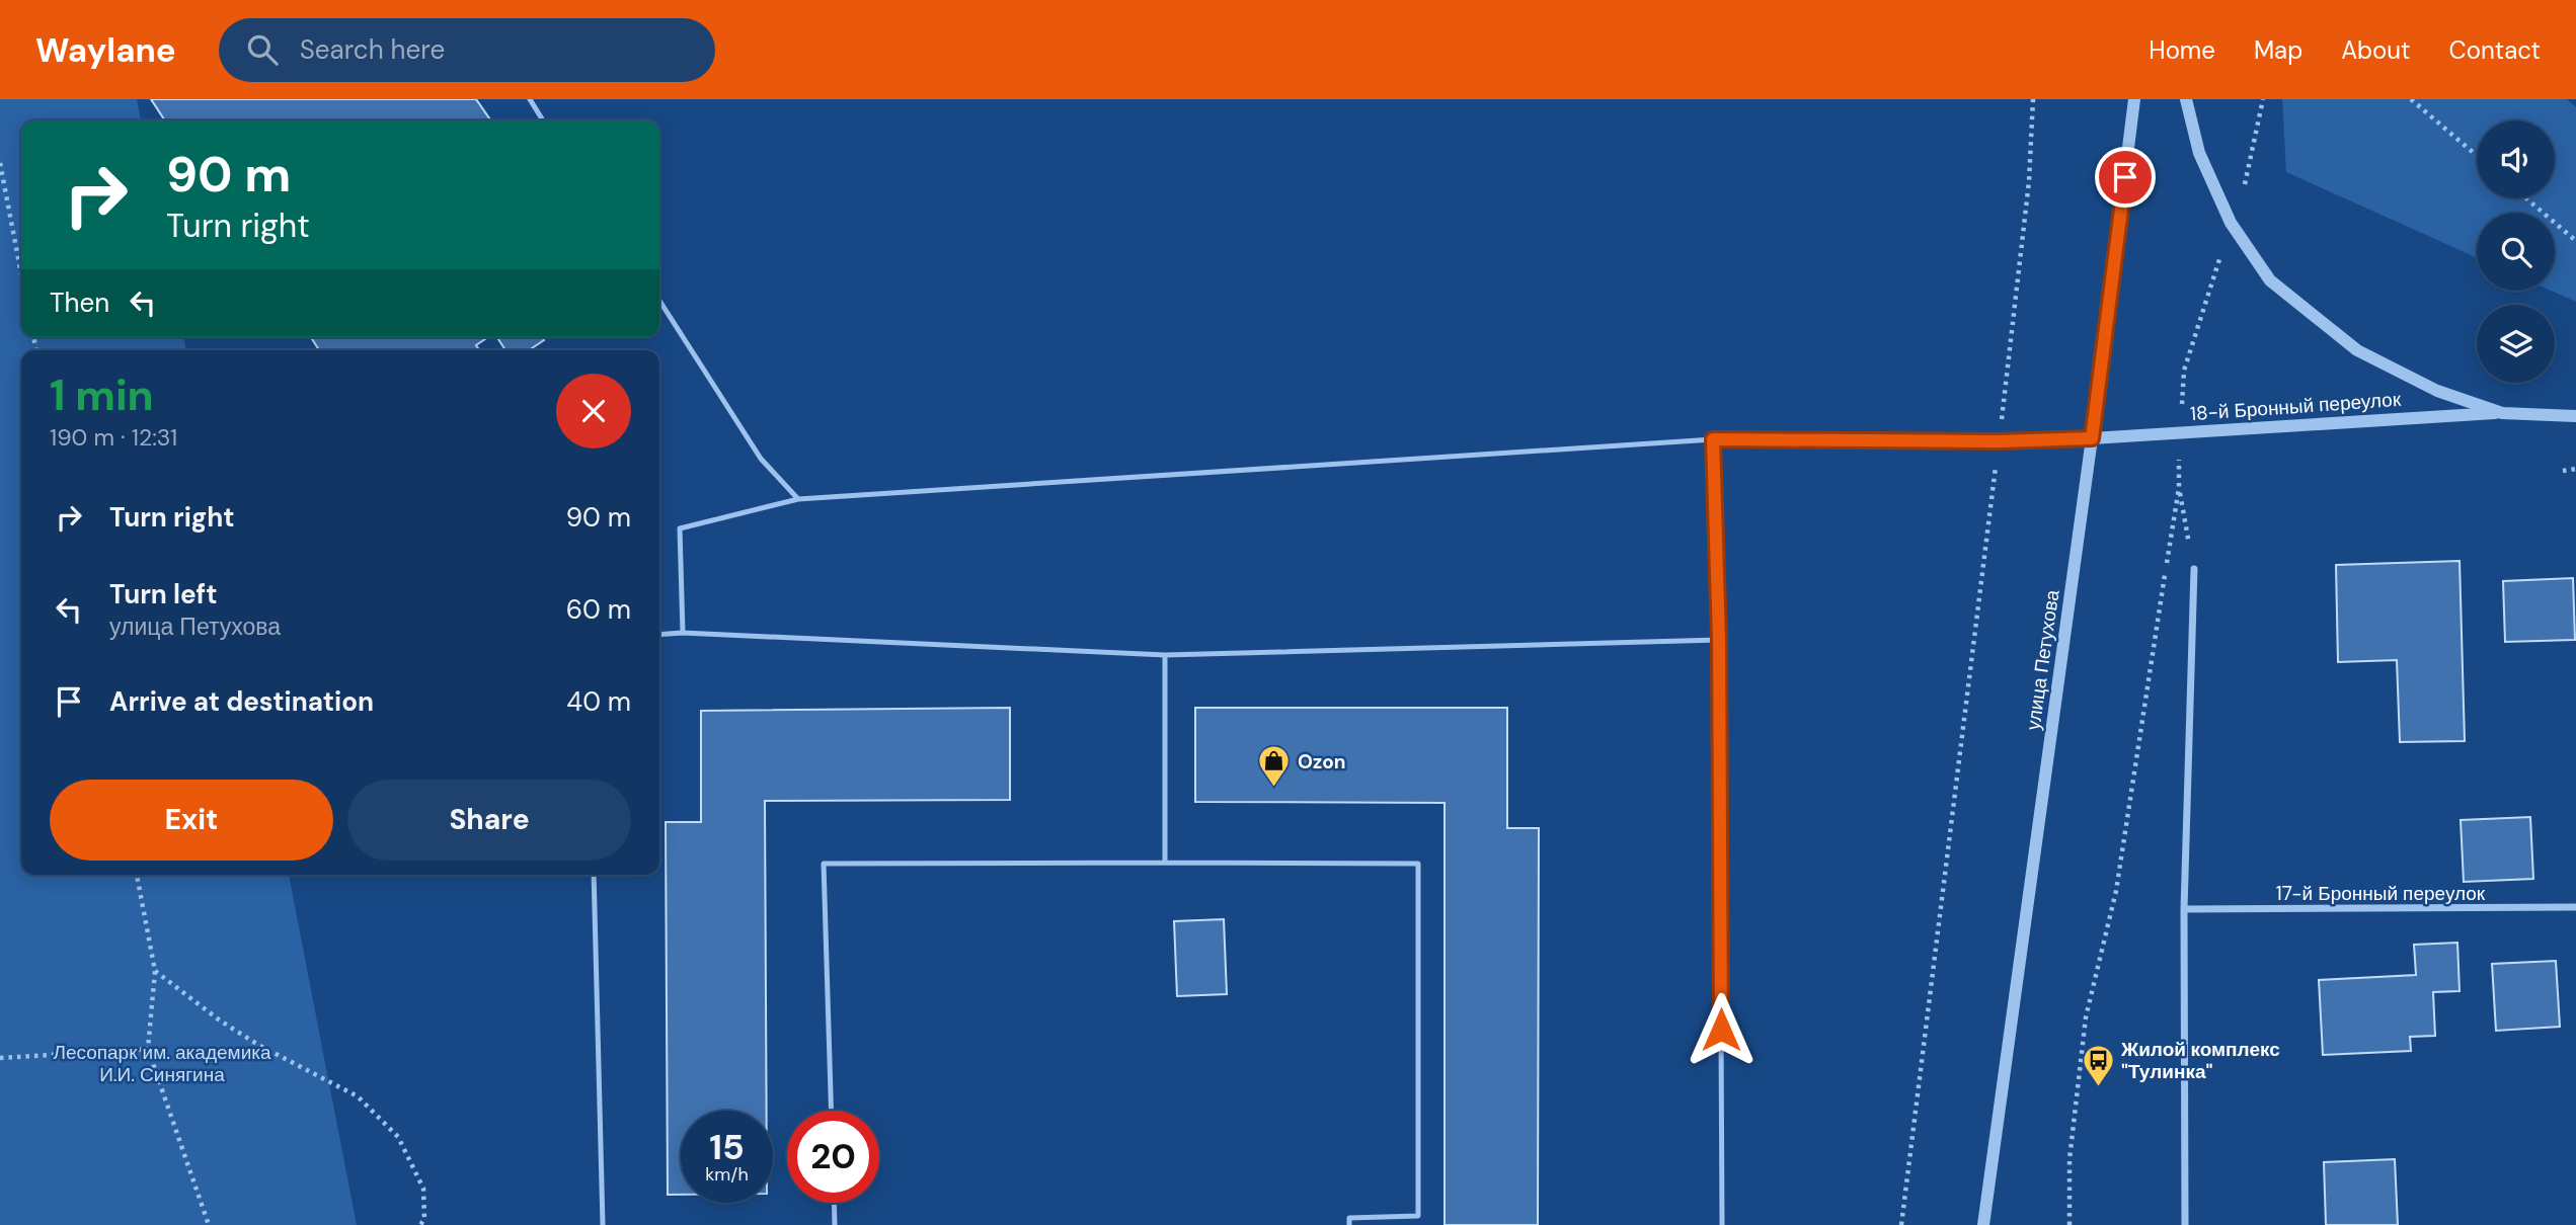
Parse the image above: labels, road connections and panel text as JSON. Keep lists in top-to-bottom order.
{
  "streets": {
    "street": ["18-й Бронный переулок", "улица Петухова", "17-й Бронный переулок"]
  },
  "crossings": [
    ["18-й Бронный переулок", "улица Петухова"]
  ],
  "parks": ["Лесопарк им. академика И.И. Синягина"],
  "places": {
    "shop": ["Ozon"],
    "bus stop": ["Жилой комплекс \"Тулинка\""]
  },
  "page": {
    "header": "Waylane",
    "search": "Search here",
    "nav": [
      "Home",
      "Map",
      "About",
      "Contact"
    ],
    "turn": ["90 m", "Turn right"],
    "then": "Then",
    "heading": ["1 min", "190 m · 12:31"],
    "list": [
      {
        "name": "Turn right",
        "value": "90 m"
      },
      {
        "name": "Turn left",
        "note": "улица Петухова",
        "value": "60 m"
      },
      {
        "name": "Arrive at destination",
        "value": "40 m"
      }
    ],
    "buttons": ["Exit", "Share"],
    "speed": "15 km/h",
    "limit": "20"
  }
}
